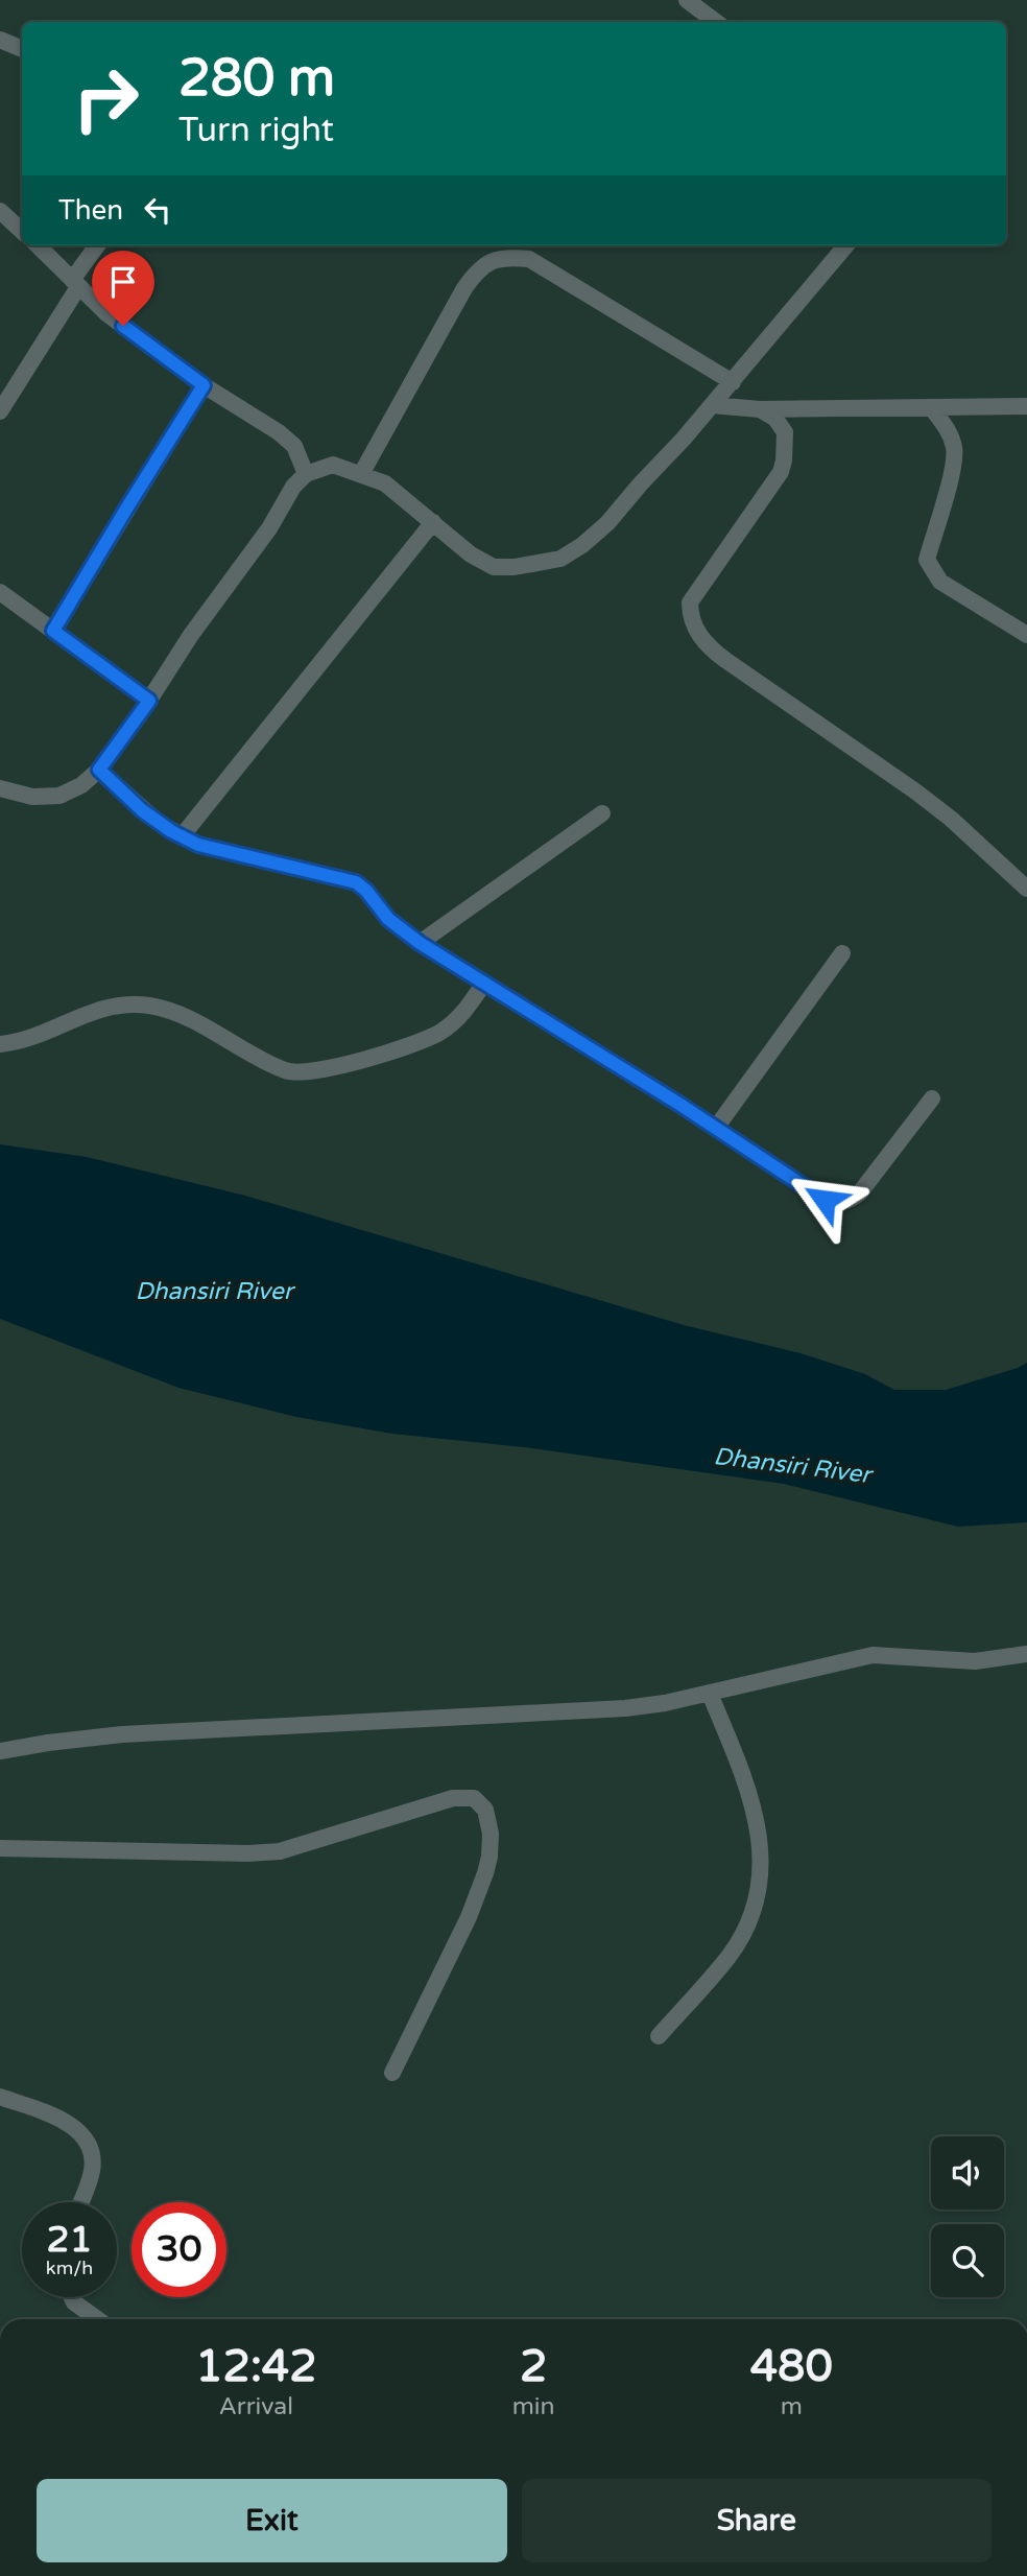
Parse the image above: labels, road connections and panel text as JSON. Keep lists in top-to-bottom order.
{
  "water": ["Dhansiri River"],
  "page": {
    "turn": ["280 m", "Turn right"],
    "then": "Then",
    "speed": "21 km/h",
    "limit": "30",
    "eta": [
      "12:42",
      "Arrival",
      "2",
      "min",
      "480",
      "m"
    ],
    "buttons": ["Exit", "Share"]
  }
}
